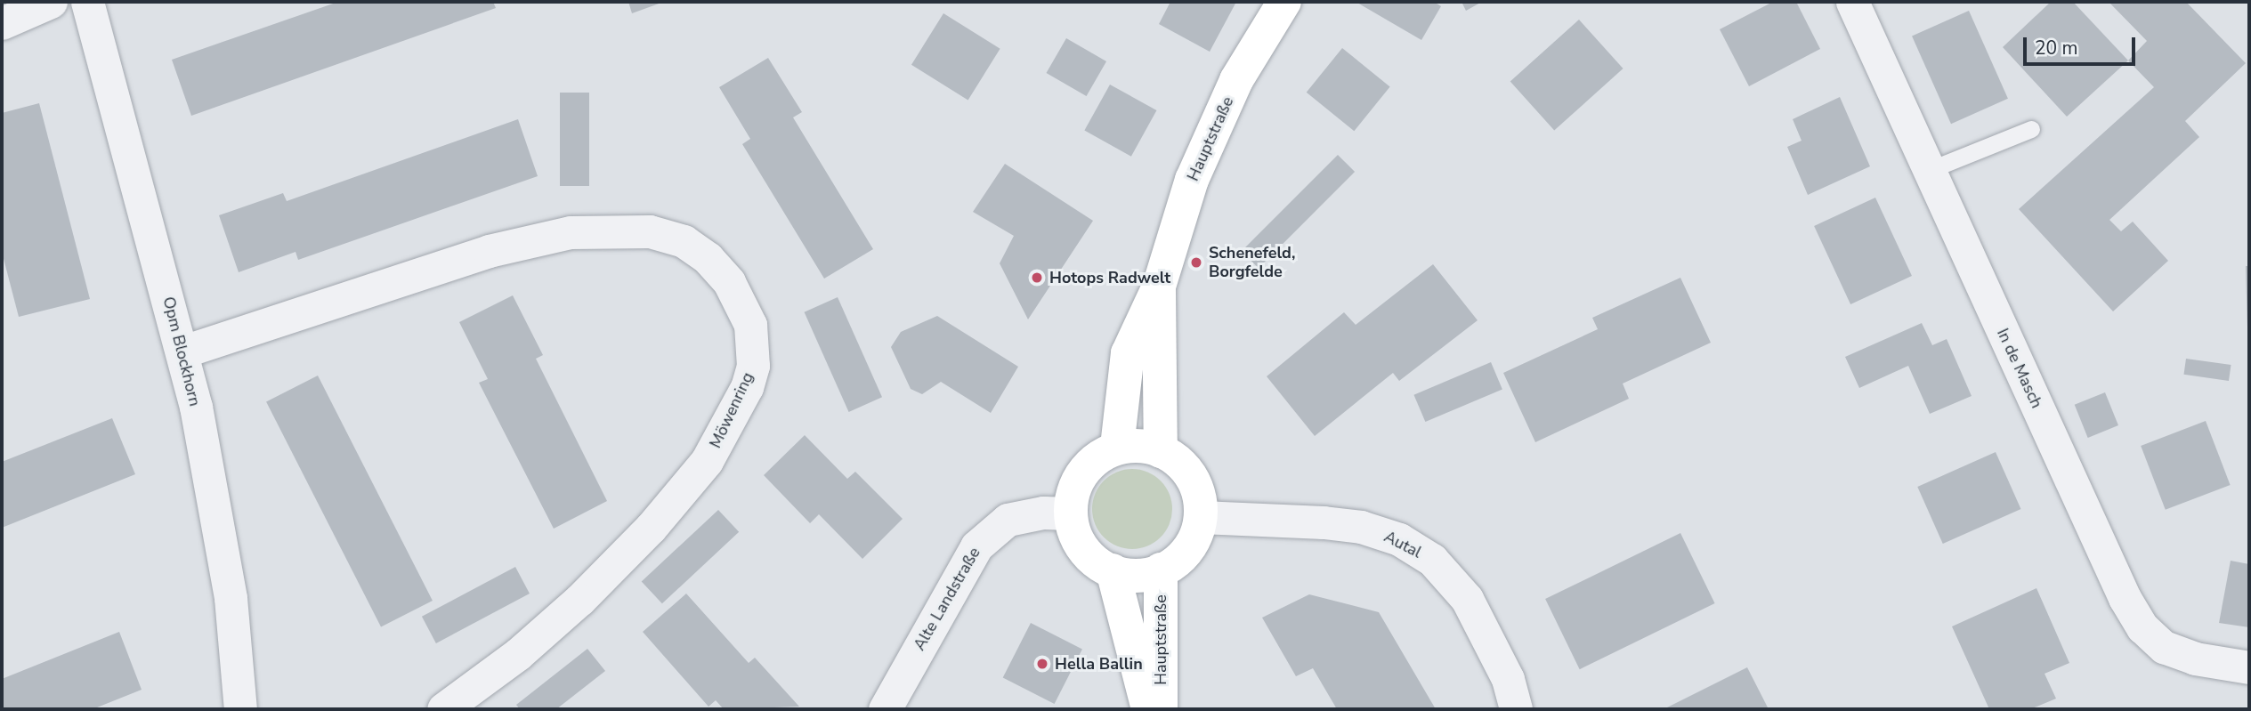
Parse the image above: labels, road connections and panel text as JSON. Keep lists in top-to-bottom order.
{
  "streets": {
    "main road": ["Hauptstraße"],
    "street": [
      "Opm Blockhorn",
      "In de Masch",
      "Möwenring",
      "Autal",
      "Alte Landstraße"
    ]
  },
  "crossings": [
    ["Hauptstraße", "Autal"],
    ["Hauptstraße", "Alte Landstraße"],
    ["Opm Blockhorn", "Möwenring"],
    ["Autal", "Alte Landstraße"]
  ],
  "places": ["Schenefeld, Borgfelde", "Hotops Radwelt", "Hella Ballin"],
  "scale_bar": "20 m"
}
